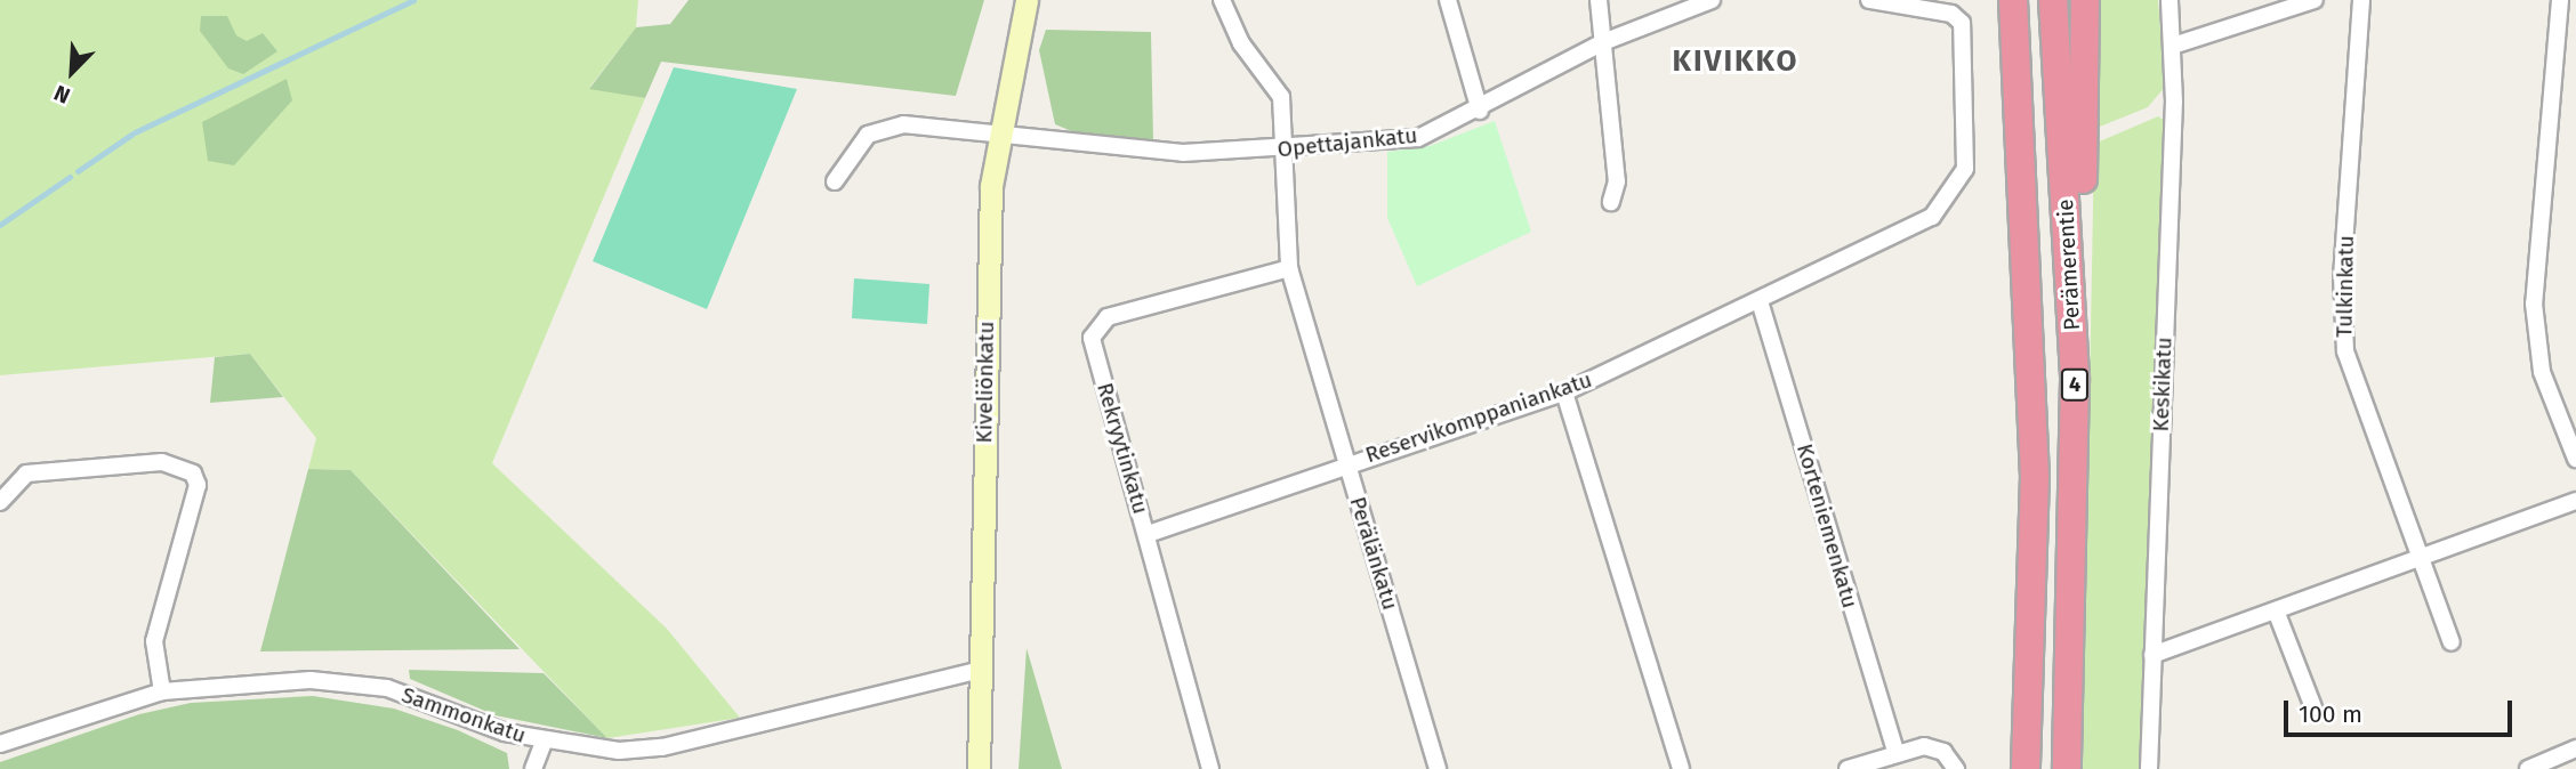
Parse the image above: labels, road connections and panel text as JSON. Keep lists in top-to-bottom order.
{
  "streets": {
    "highway": ["Perämerentie", "4"],
    "main road": ["Kiveliönkatu"],
    "street": [
      "Opettajankatu",
      "Tulkinkatu",
      "Keskikatu",
      "Reservikomppaniankatu",
      "Rekryytinkatu",
      "Korteniemenkatu",
      "Perälänkatu",
      "Sammonkatu"
    ]
  },
  "crossings": [
    ["Opettajankatu", "Kiveliönkatu"],
    ["Opettajankatu", "Perälänkatu"],
    ["Kiveliönkatu", "Sammonkatu"],
    ["Reservikomppaniankatu", "Rekryytinkatu"],
    ["Reservikomppaniankatu", "Korteniemenkatu"],
    ["Reservikomppaniankatu", "Perälänkatu"],
    ["Rekryytinkatu", "Perälänkatu"]
  ],
  "districts": ["KIVIKKO"],
  "scale_bar": "100 m",
  "north": "bottom left"
}
